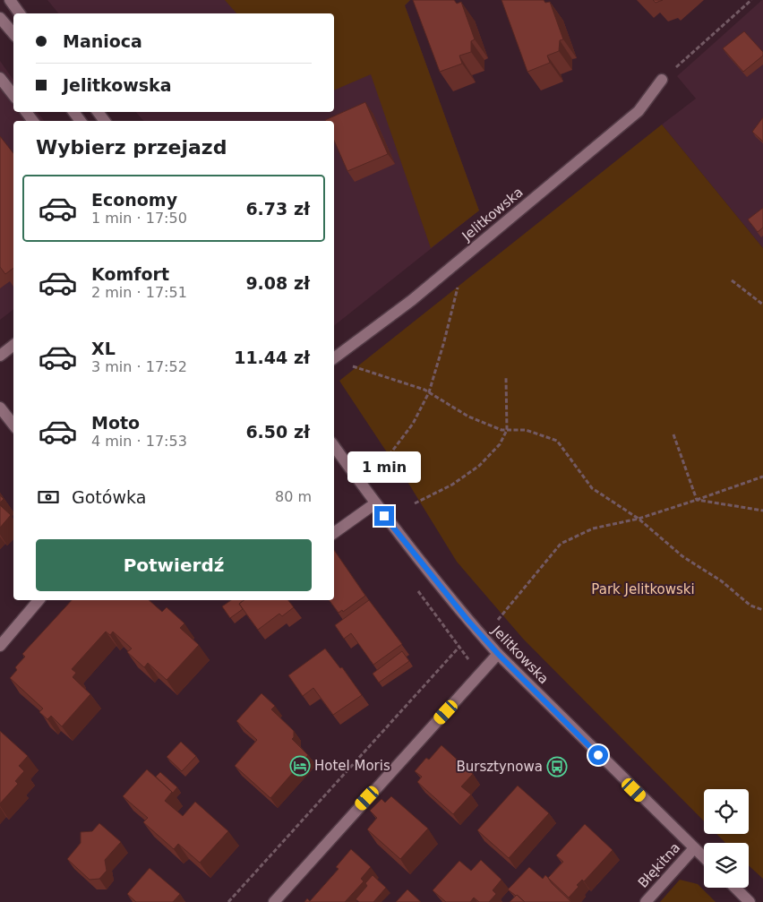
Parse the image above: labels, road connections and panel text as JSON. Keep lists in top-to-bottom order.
{
  "streets": {
    "street": ["Jelitkowska", "Błękitna"]
  },
  "crossings": [
    ["Jelitkowska", "Błękitna"]
  ],
  "parks": ["Park Jelitkowski"],
  "places": {
    "hotel": ["Hotel Moris"],
    "bus stop": ["Bursztynowa"]
  },
  "page": {
    "banner": ["Manioca", "Jelitkowska"],
    "heading": "Wybierz przejazd",
    "list": [
      {
        "name": "Economy",
        "note": "1 min · 17:50",
        "value": "6.73 zł"
      },
      {
        "name": "Komfort",
        "note": "2 min · 17:51",
        "value": "9.08 zł"
      },
      {
        "name": "XL",
        "note": "3 min · 17:52",
        "value": "11.44 zł"
      },
      {
        "name": "Moto",
        "note": "4 min · 17:53",
        "value": "6.50 zł"
      }
    ],
    "bubble": "1 min",
    "pay": ["Gotówka", "80 m"],
    "buttons": "Potwierdź"
  }
}
